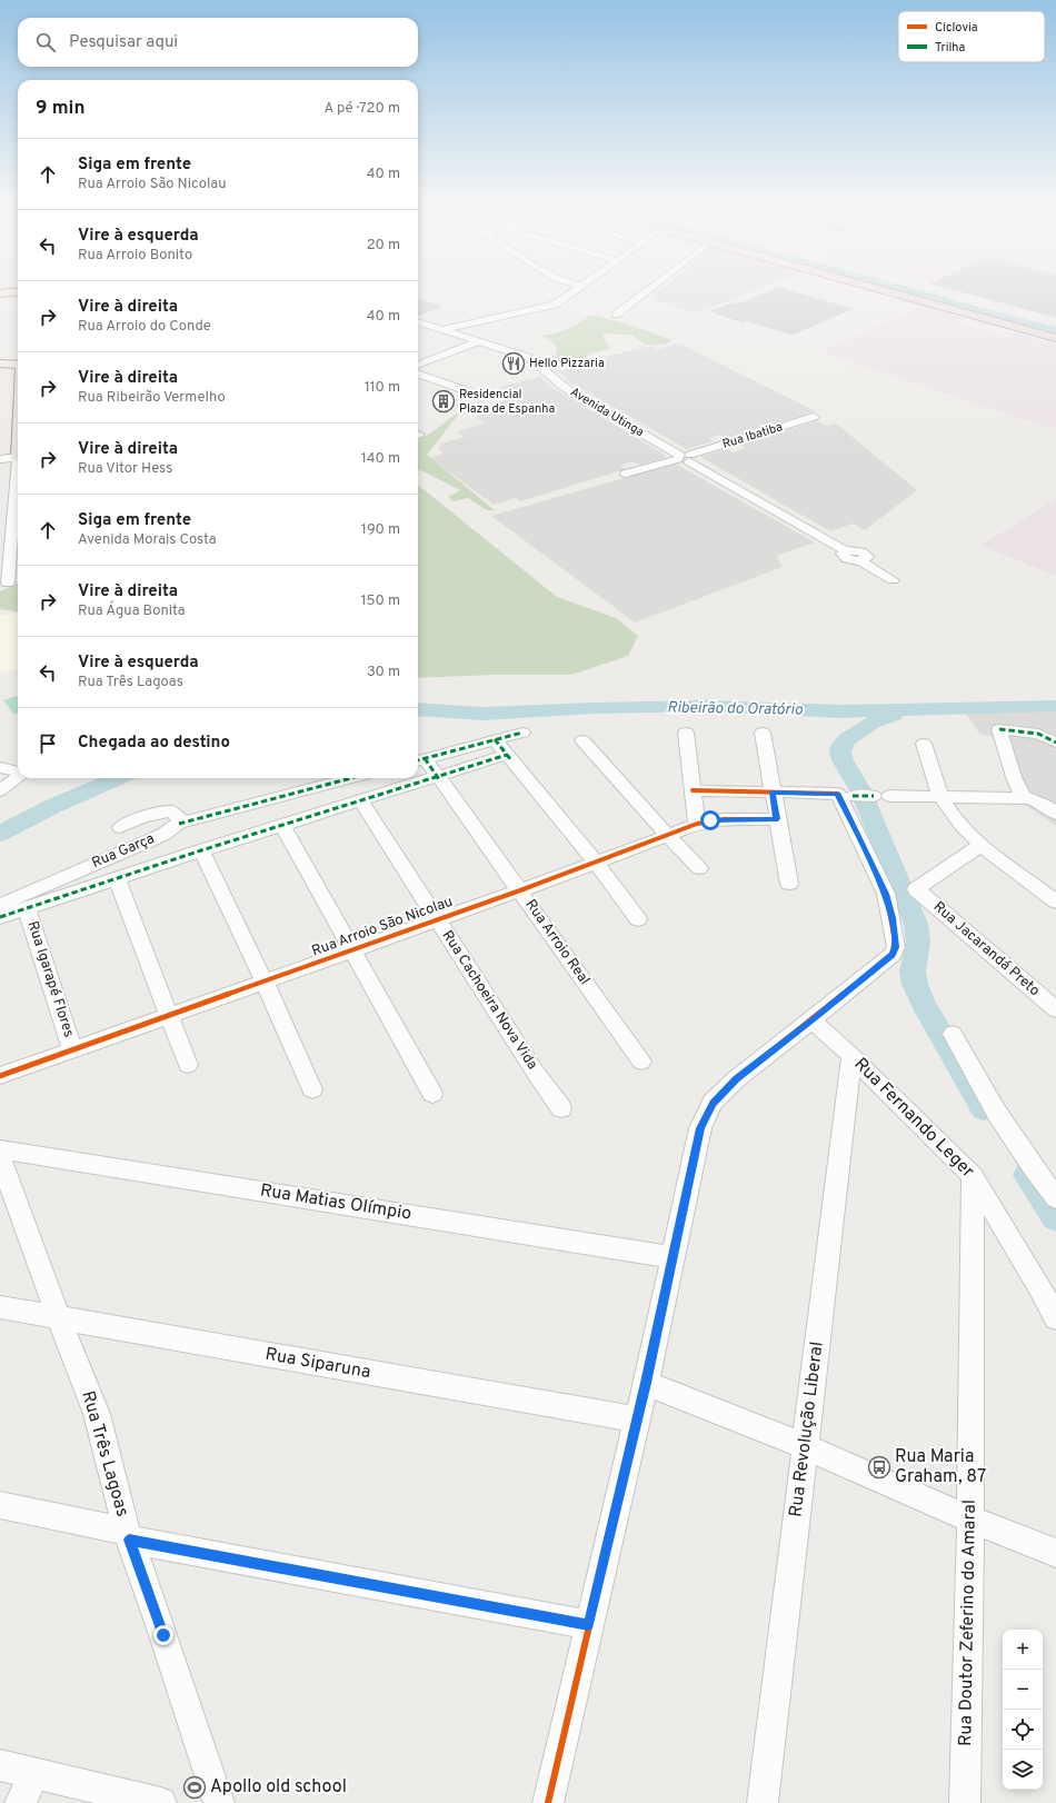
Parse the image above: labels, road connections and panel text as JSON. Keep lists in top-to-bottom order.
{
  "streets": {
    "street": [
      "Avenida Utinga",
      "Rua Ibatiba",
      "Rua Garça",
      "Rua Arroio São Nicolau",
      "Rua Arroio Real",
      "Rua Jacarandá Preto",
      "Rua Igarapé Flores",
      "Rua Cachoeira Nova Vida",
      "Rua Fernando Leger",
      "Rua Matias Olímpio",
      "Rua Siparuna",
      "Rua Revolução Liberal",
      "Rua Três Lagoas",
      "Rua Doutor Zeferino do Amaral"
    ]
  },
  "crossings": [
    ["Avenida Utinga", "Rua Ibatiba"],
    ["Rua Arroio São Nicolau", "Rua Arroio Real"],
    ["Rua Arroio São Nicolau", "Rua Igarapé Flores"],
    ["Rua Arroio São Nicolau", "Rua Cachoeira Nova Vida"],
    ["Rua Fernando Leger", "Rua Revolução Liberal"],
    ["Rua Fernando Leger", "Rua Doutor Zeferino do Amaral"],
    ["Rua Siparuna", "Rua Três Lagoas"]
  ],
  "water": ["Ribeirão do Oratório"],
  "places": {
    "restaurant": ["Hello Pizzaria"],
    "building": ["Residencial Plaza de Espanha"],
    "bus stop": ["Rua Maria Graham, 87"],
    "sports": ["Apollo old school"]
  },
  "legend": ["Ciclovia", "Trilha"],
  "page": {
    "search": "Pesquisar aqui",
    "heading": ["9 min", "A pé · 720 m"],
    "list": [
      ["Siga em frente", "Rua Arroio São Nicolau", "40 m"],
      ["Vire à esquerda", "Rua Arroio Bonito", "20 m"],
      ["Vire à direita", "Rua Arroio do Conde", "40 m"],
      ["Vire à direita", "Rua Ribeirão Vermelho", "110 m"],
      ["Vire à direita", "Rua Vitor Hess", "140 m"],
      ["Siga em frente", "Avenida Morais Costa", "190 m"],
      ["Vire à direita", "Rua Água Bonita", "150 m"],
      ["Vire à esquerda", "Rua Três Lagoas", "30 m"],
      "Chegada ao destino"
    ],
    "map_buttons": ["+", "−"]
  }
}
